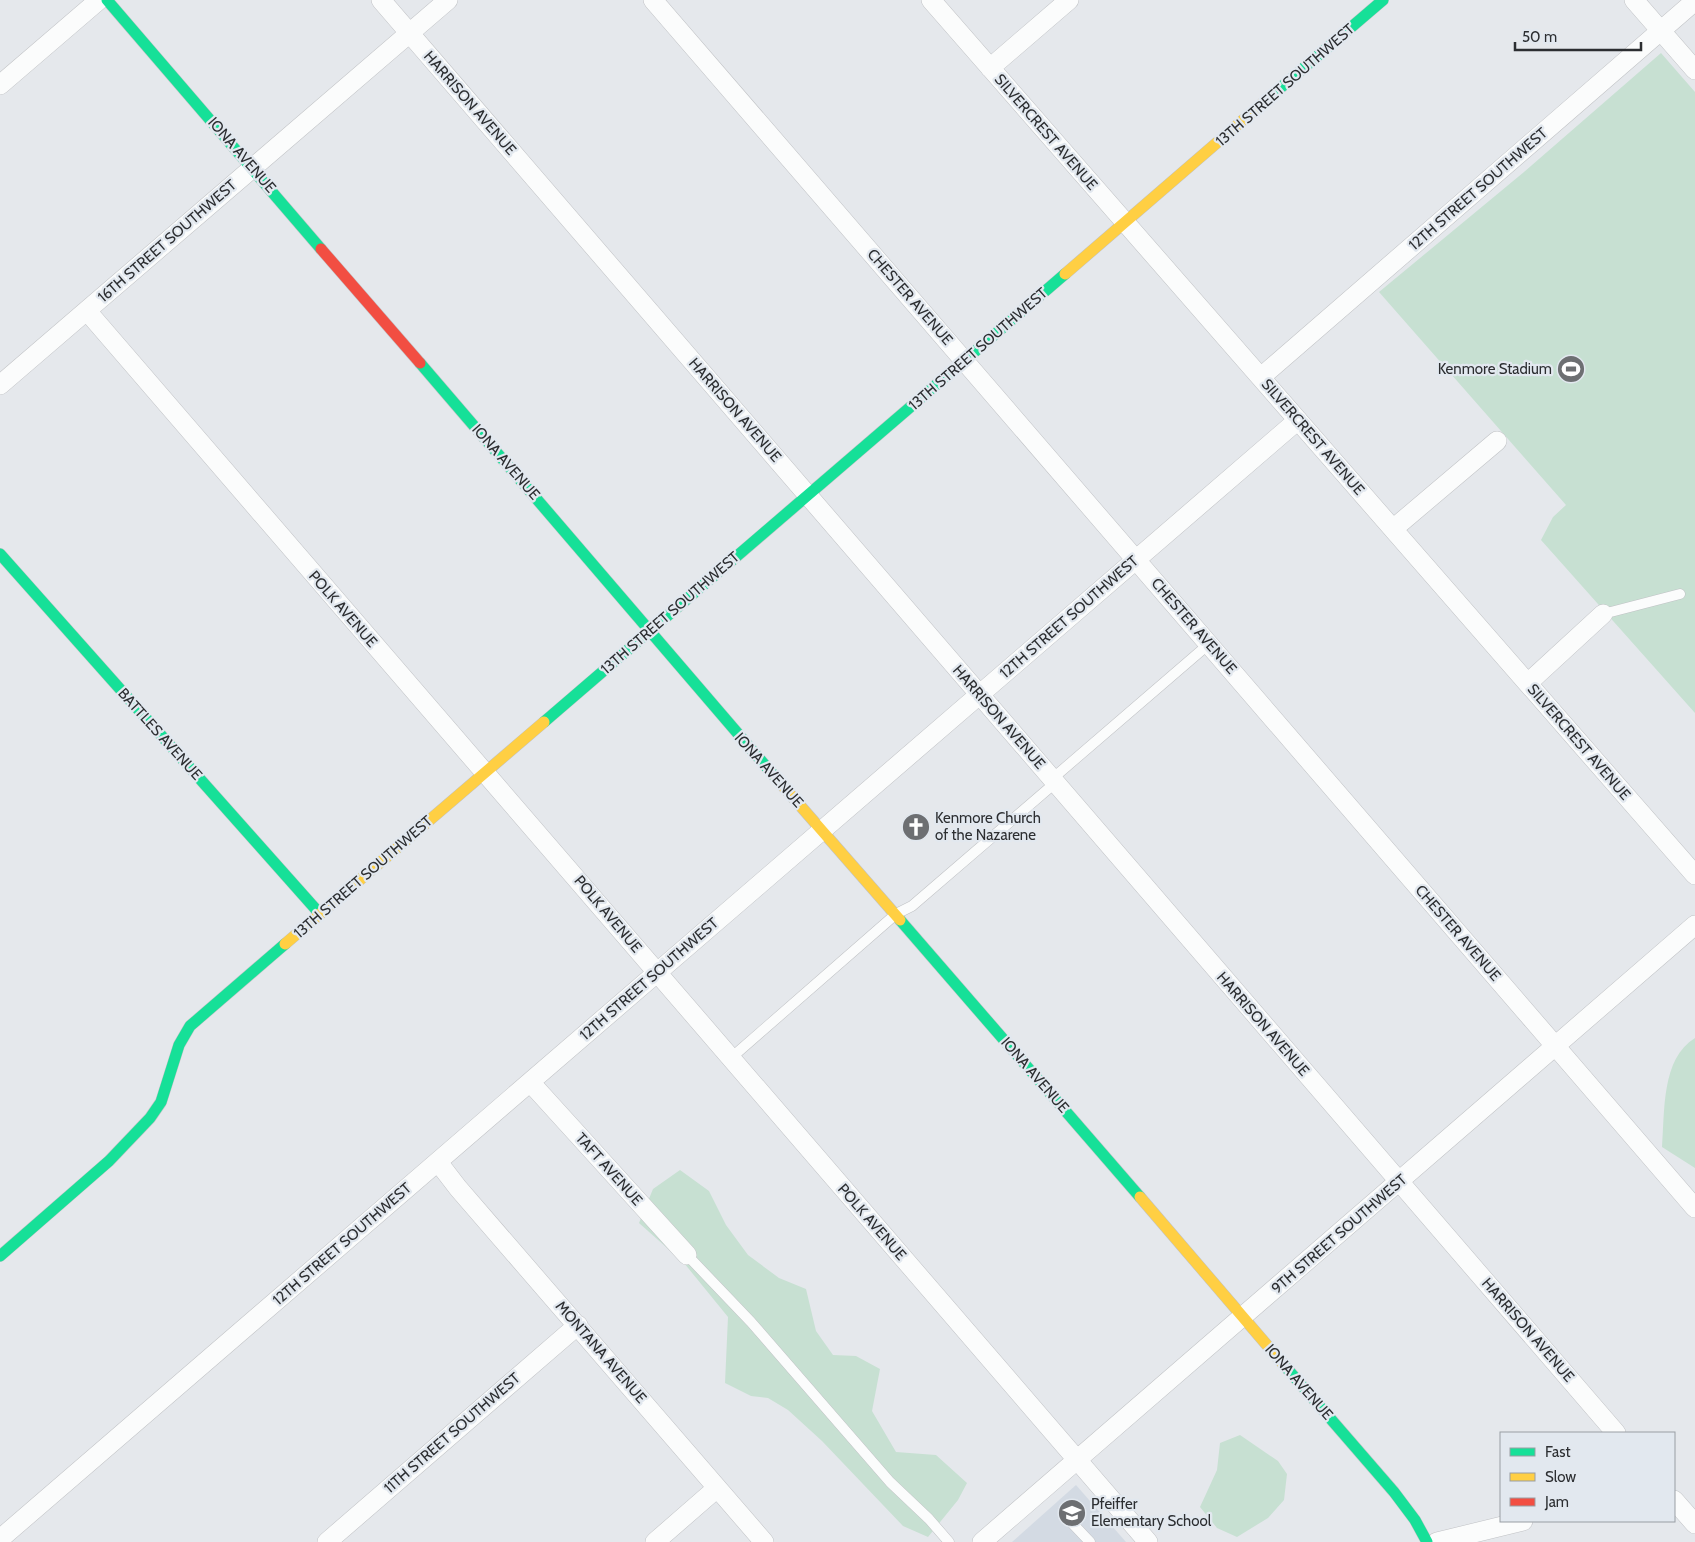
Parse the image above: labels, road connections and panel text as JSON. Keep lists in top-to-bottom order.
{
  "streets": {
    "street": [
      "13TH STREET SOUTHWEST",
      "HARRISON AVENUE",
      "SILVERCREST AVENUE",
      "IONA AVENUE",
      "12TH STREET SOUTHWEST",
      "16TH STREET SOUTHWEST",
      "CHESTER AVENUE",
      "POLK AVENUE",
      "BATTLES AVENUE",
      "TAFT AVENUE",
      "9TH STREET SOUTHWEST",
      "MONTANA AVENUE",
      "11TH STREET SOUTHWEST"
    ]
  },
  "crossings": [
    ["13TH STREET SOUTHWEST", "HARRISON AVENUE"],
    ["13TH STREET SOUTHWEST", "SILVERCREST AVENUE"],
    ["13TH STREET SOUTHWEST", "IONA AVENUE"],
    ["13TH STREET SOUTHWEST", "CHESTER AVENUE"],
    ["13TH STREET SOUTHWEST", "POLK AVENUE"],
    ["13TH STREET SOUTHWEST", "BATTLES AVENUE"],
    ["HARRISON AVENUE", "12TH STREET SOUTHWEST"],
    ["HARRISON AVENUE", "16TH STREET SOUTHWEST"],
    ["HARRISON AVENUE", "9TH STREET SOUTHWEST"],
    ["SILVERCREST AVENUE", "12TH STREET SOUTHWEST"],
    ["IONA AVENUE", "12TH STREET SOUTHWEST"],
    ["IONA AVENUE", "16TH STREET SOUTHWEST"],
    ["IONA AVENUE", "9TH STREET SOUTHWEST"],
    ["12TH STREET SOUTHWEST", "CHESTER AVENUE"],
    ["12TH STREET SOUTHWEST", "POLK AVENUE"],
    ["12TH STREET SOUTHWEST", "TAFT AVENUE"],
    ["12TH STREET SOUTHWEST", "MONTANA AVENUE"],
    ["16TH STREET SOUTHWEST", "POLK AVENUE"],
    ["CHESTER AVENUE", "9TH STREET SOUTHWEST"],
    ["POLK AVENUE", "9TH STREET SOUTHWEST"],
    ["MONTANA AVENUE", "11TH STREET SOUTHWEST"]
  ],
  "places": {
    "sports": ["Kenmore Stadium"],
    "church": ["Kenmore Church of the Nazarene"],
    "school or university": ["Pfeiffer Elementary School"]
  },
  "legend": ["Fast", "Slow", "Jam"],
  "scale_bar": "50 m"
}
